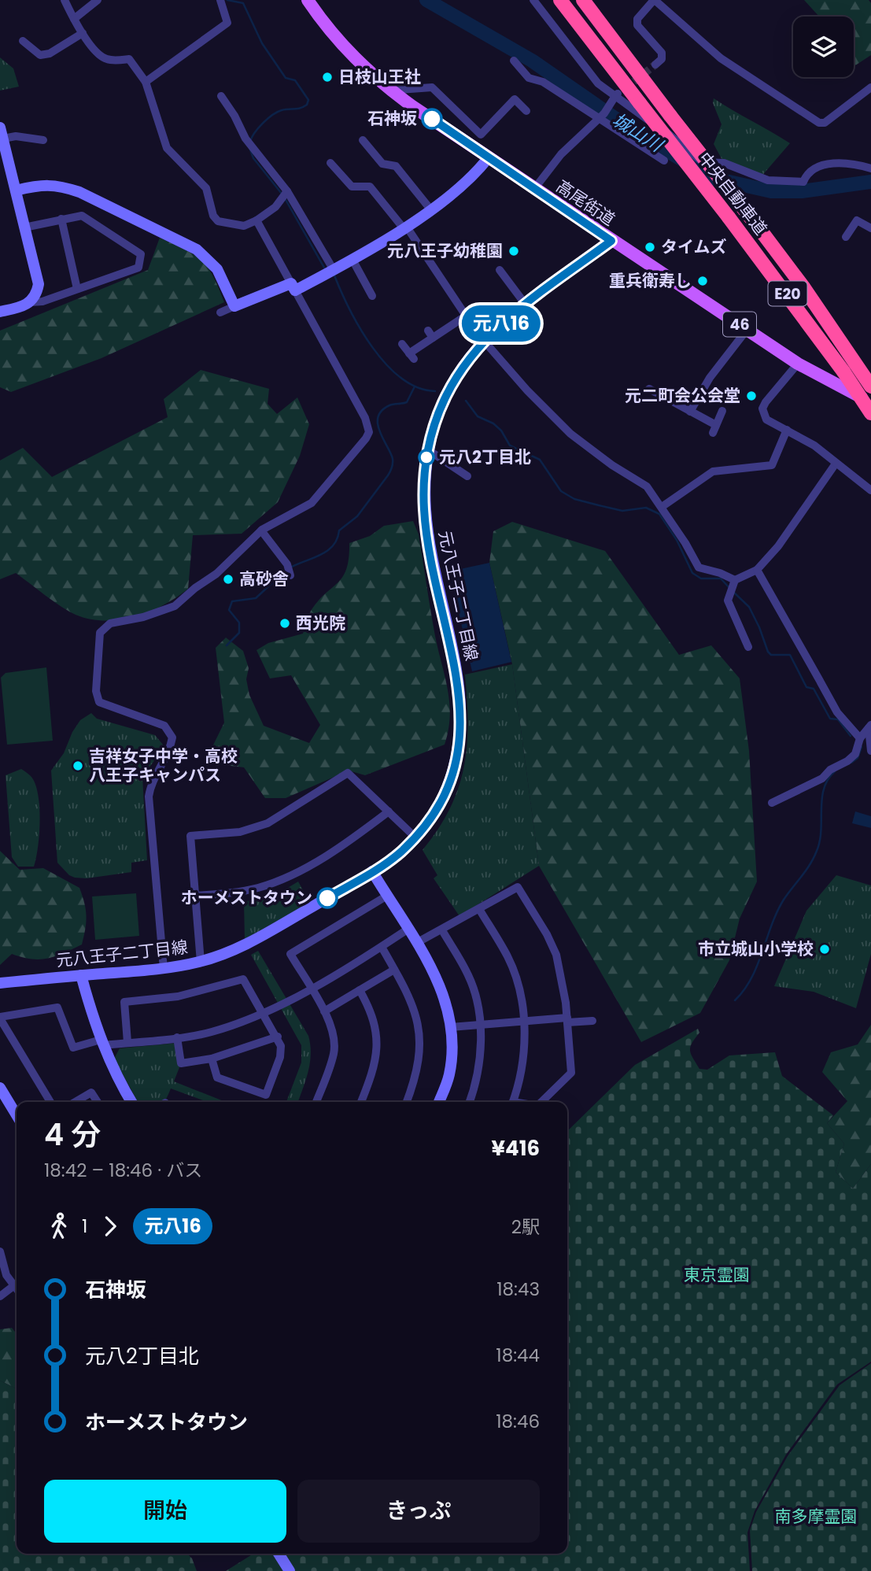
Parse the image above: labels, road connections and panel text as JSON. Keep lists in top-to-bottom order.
{
  "streets": {
    "highway": ["中央自動車道", "E20"],
    "main road": ["高尾街道", "46"],
    "street": ["元八王子二丁目線"]
  },
  "crossings": [
    ["高尾街道", "元八王子二丁目線"]
  ],
  "water": ["城山川"],
  "parks": ["東京霊園", "南多摩霊園"],
  "places": [
    "日枝山王社",
    "石神坂",
    "タイムズ",
    "元八王子幼稚園",
    "重兵衛寿し",
    "元二町会公会堂",
    "元八2丁目北",
    "高砂舎",
    "西光院",
    "吉祥女子中学・高校 八王子キャンパス",
    "ホーメストタウン",
    "市立城山小学校"
  ],
  "lines": ["bus line 元八16"],
  "page": {
    "on_map": "元八16",
    "heading": ["4 分", "18:42 – 18:46 · バス", "¥416"],
    "legs": ["1", "元八16", "2駅"],
    "list": [
      {
        "name": "石神坂",
        "value": "18:43"
      },
      {
        "name": "元八2丁目北",
        "value": "18:44"
      },
      {
        "name": "ホーメストタウン",
        "value": "18:46"
      }
    ],
    "buttons": ["開始", "きっぷ"]
  }
}
